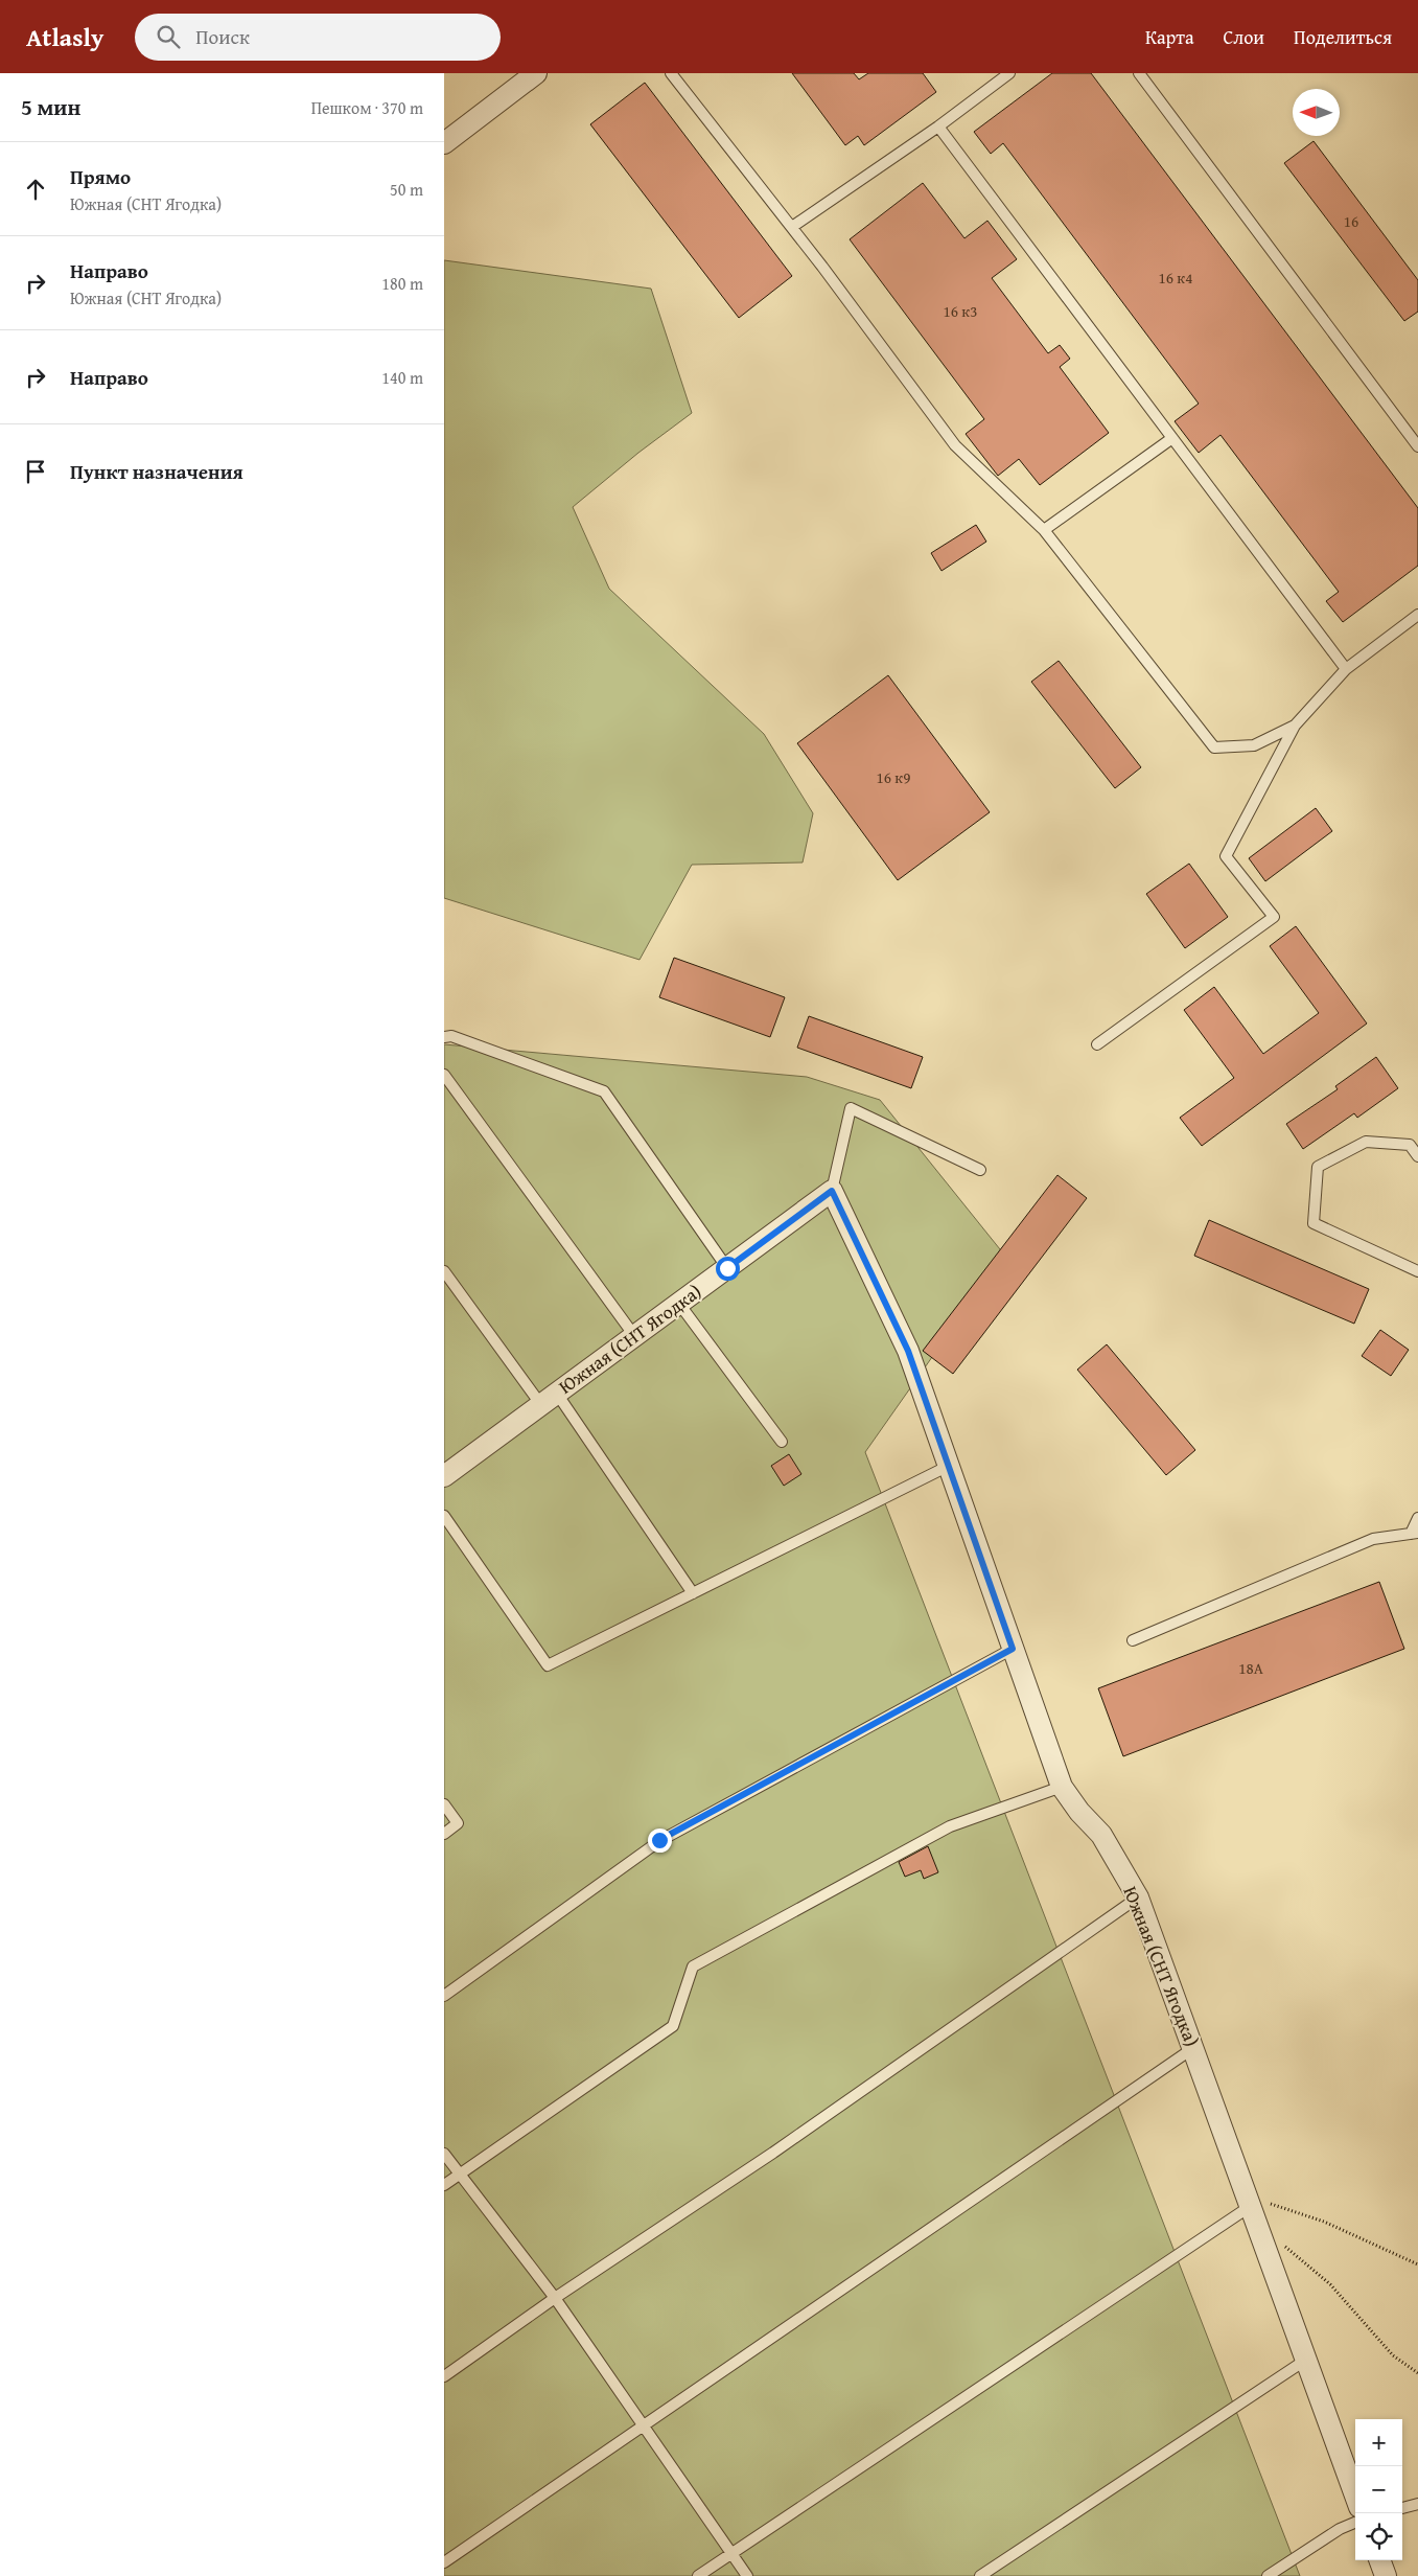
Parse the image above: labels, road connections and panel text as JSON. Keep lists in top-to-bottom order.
{
  "streets": {
    "street": ["Южная (СНТ Ягодка)"]
  },
  "house_numbers": [
    "16",
    "16 к4",
    "16 к3",
    "16 к9",
    "18А"
  ],
  "north": "left",
  "page": {
    "header": "Atlasly",
    "search": "Поиск",
    "nav": ["Карта", "Слои", "Поделиться"],
    "heading": ["5 мин", "Пешком · 370 m"],
    "list": [
      ["Прямо", "Южная (СНТ Ягодка)", "50 m"],
      ["Направо", "Южная (СНТ Ягодка)", "180 m"],
      ["Направо", "140 m"],
      "Пункт назначения"
    ],
    "map_buttons": ["+", "−"]
  }
}
